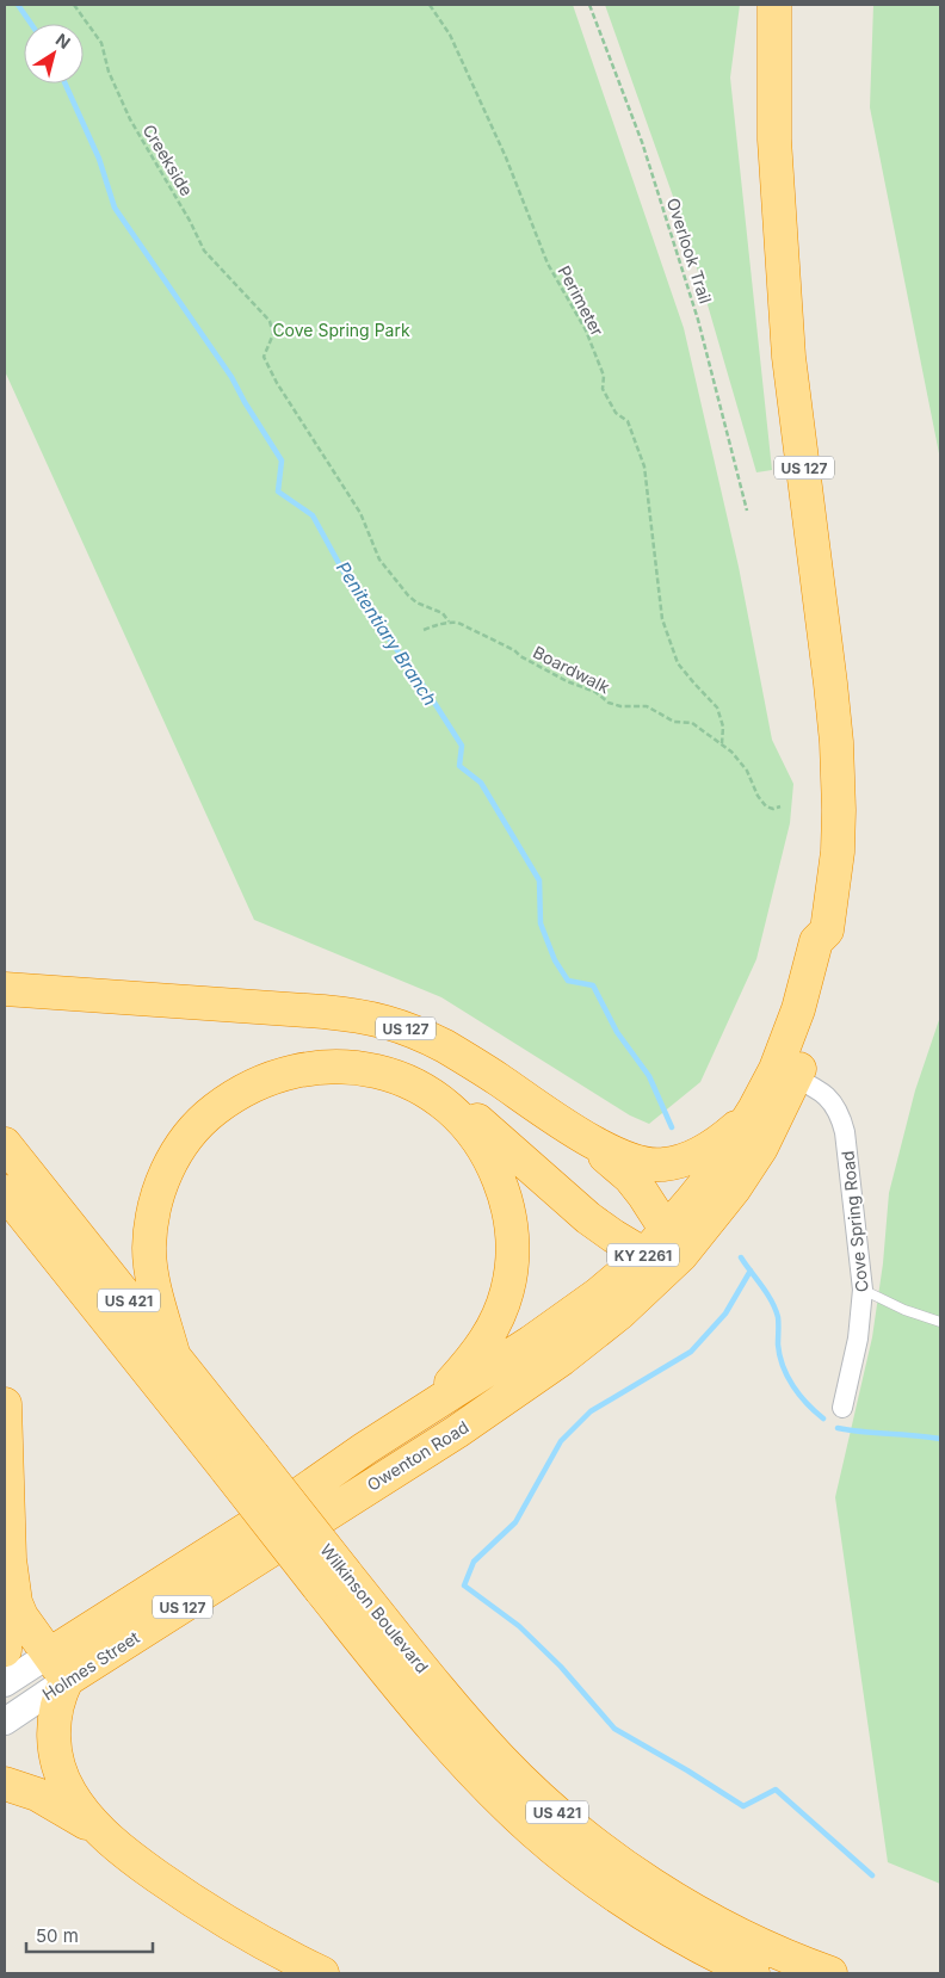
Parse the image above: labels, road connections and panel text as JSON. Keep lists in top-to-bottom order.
{
  "streets": {
    "highway": [
      "US 127",
      "KY 2261",
      "US 421",
      "Owenton Road",
      "Wilkinson Boulevard",
      "Holmes Street"
    ],
    "street": ["Cove Spring Road"],
    "path": [
      "Creekside",
      "Overlook Trail",
      "Perimeter",
      "Boardwalk"
    ]
  },
  "crossings": [
    ["Creekside", "Boardwalk"],
    ["Perimeter", "Boardwalk"],
    ["US 127", "Cove Spring Road"],
    ["US 127", "KY 2261"],
    ["US 127", "Owenton Road"],
    ["KY 2261", "Owenton Road"],
    ["KY 2261", "Holmes Street"],
    ["Owenton Road", "Holmes Street"]
  ],
  "water": ["Penitentiary Branch"],
  "parks": ["Cove Spring Park"],
  "scale_bar": "50 m",
  "north": "top right"
}
